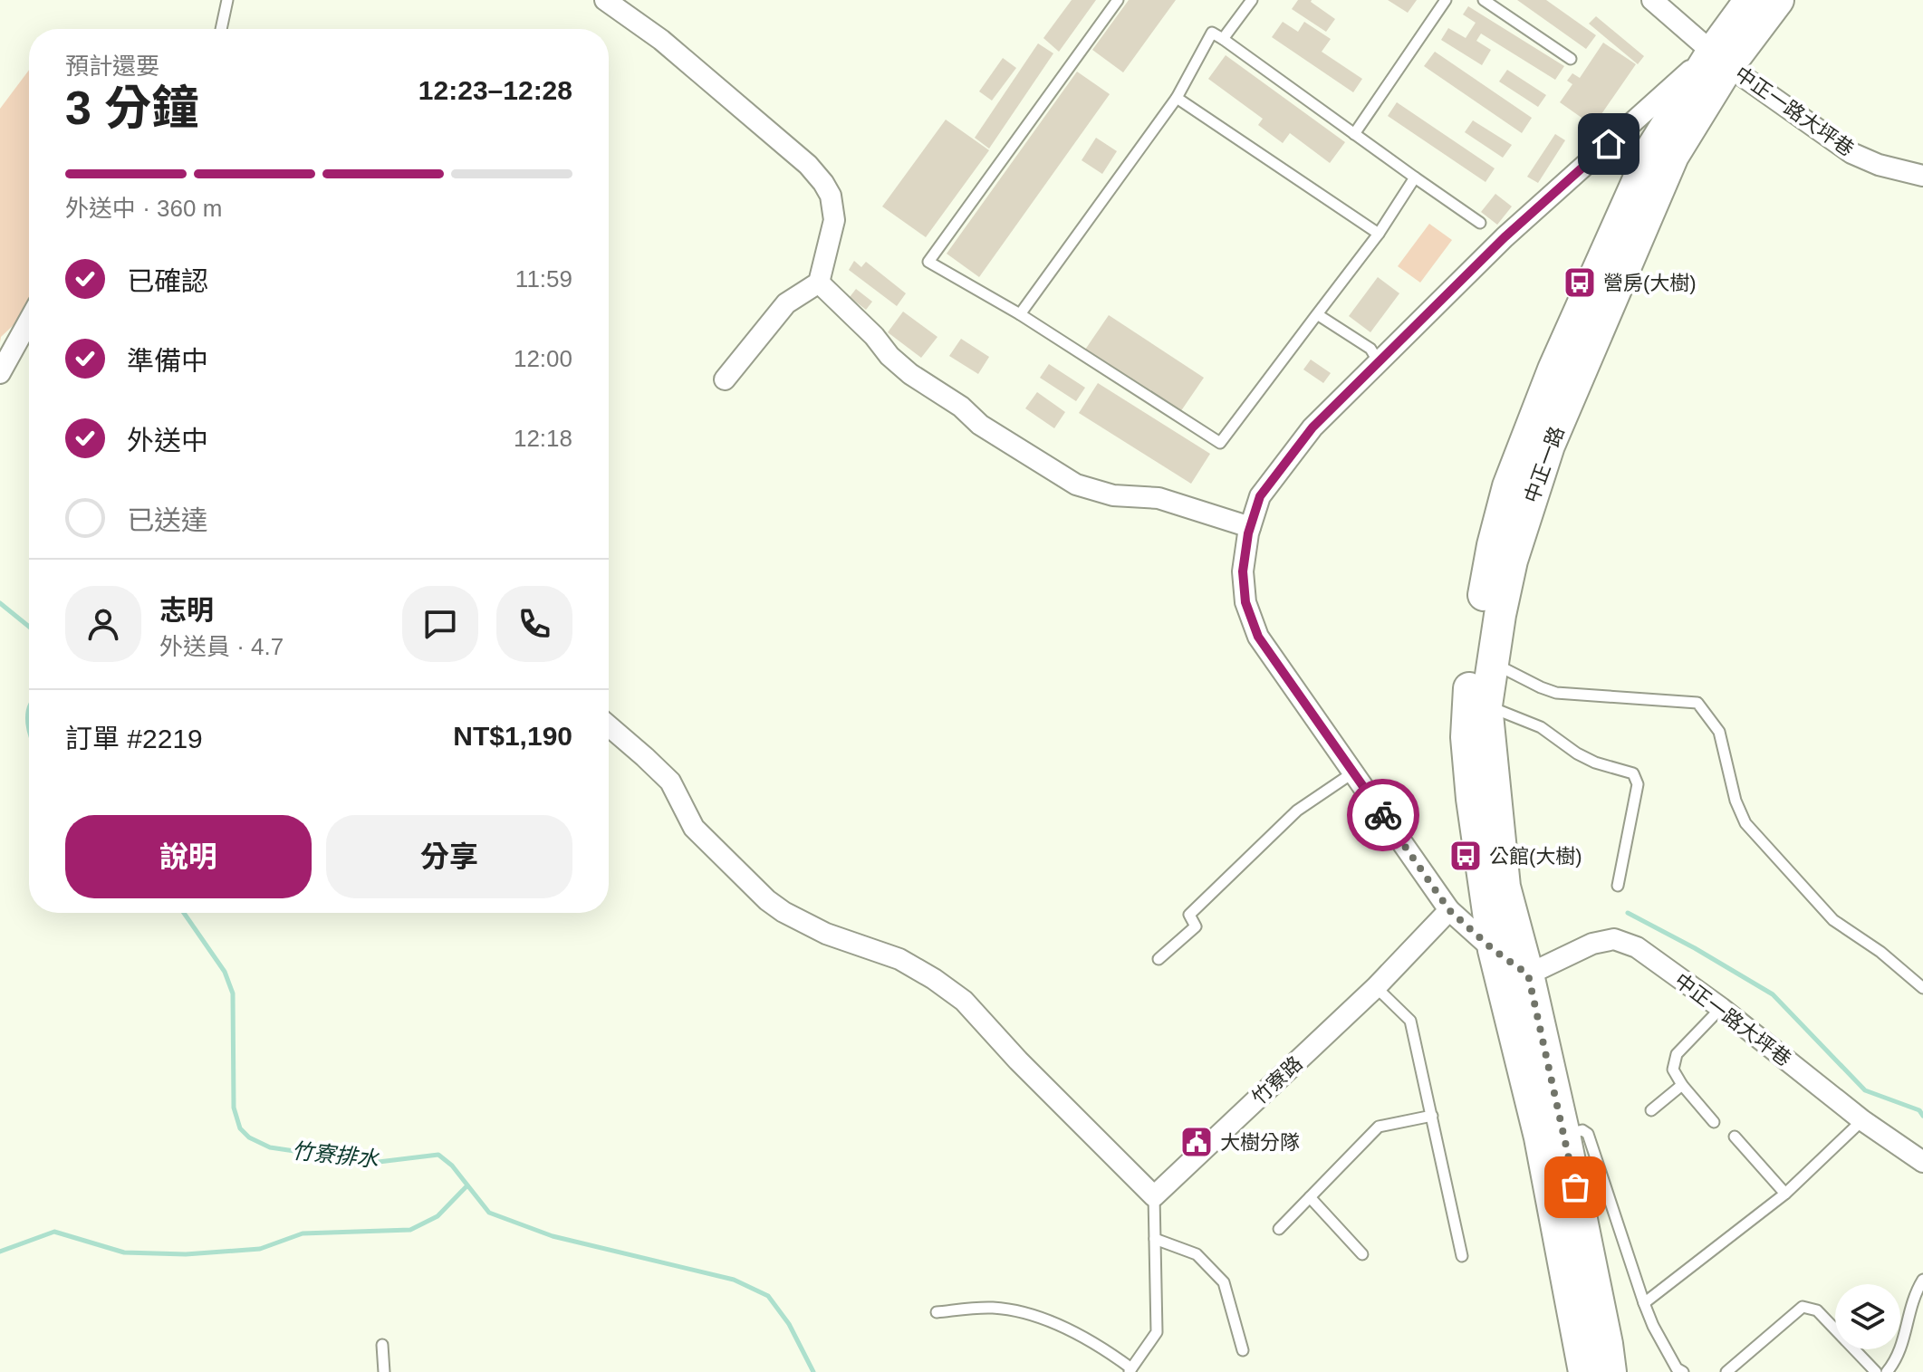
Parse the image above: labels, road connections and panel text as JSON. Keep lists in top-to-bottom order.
{
  "streets": {
    "main road": ["中正一路"],
    "street": ["中正一路大坪巷", "竹寮路"]
  },
  "crossings": [
    ["中正一路大坪巷", "中正一路"],
    ["中正一路", "竹寮路"]
  ],
  "water": ["竹寮排水"],
  "places": {
    "bus stop": ["營房(大樹)", "公館(大樹)"],
    "public building": ["大樹分隊"]
  },
  "page": {
    "heading": ["3 分鐘", "預計還要", "12:23–12:28"],
    "panel": [
      "志明",
      "外送員 · 4.7",
      "訂單 #2219",
      "NT$1,190"
    ],
    "bar": "外送中 · 360 m",
    "list": [
      ["已確認", "11:59"],
      ["準備中", "12:00"],
      ["外送中", "12:18"],
      "已送達"
    ],
    "buttons": ["說明", "分享"]
  }
}
